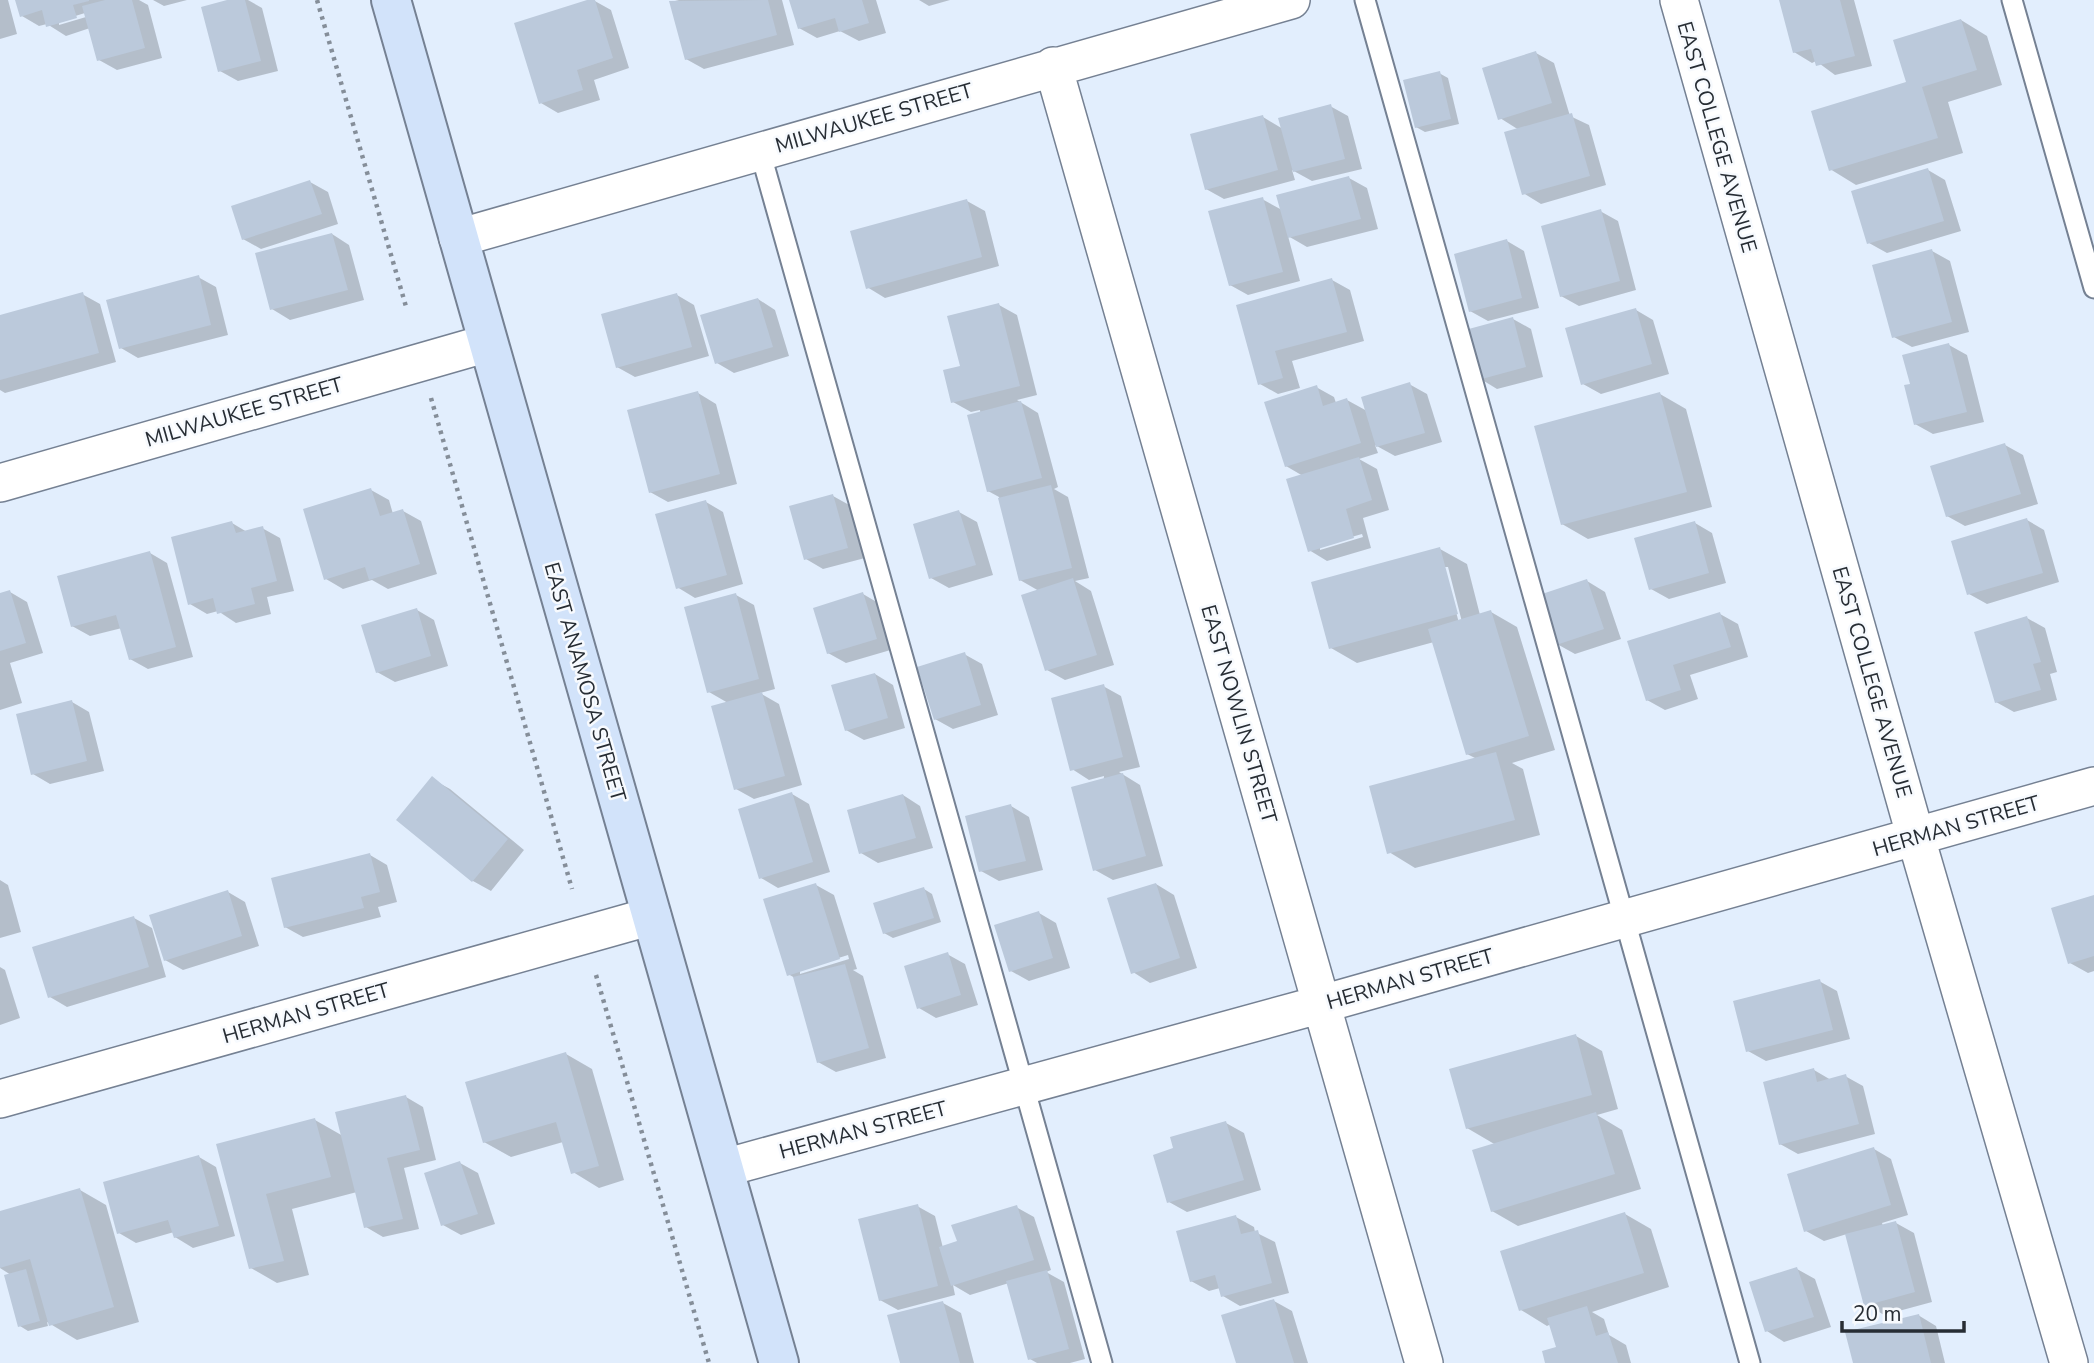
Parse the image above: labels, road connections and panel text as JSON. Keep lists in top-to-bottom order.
{
  "streets": {
    "main road": ["EAST ANAMOSA STREET"],
    "street": [
      "MILWAUKEE STREET",
      "EAST COLLEGE AVENUE",
      "EAST NOWLIN STREET",
      "HERMAN STREET"
    ]
  },
  "crossings": [
    ["MILWAUKEE STREET", "EAST ANAMOSA STREET"],
    ["MILWAUKEE STREET", "EAST NOWLIN STREET"],
    ["EAST COLLEGE AVENUE", "HERMAN STREET"],
    ["EAST ANAMOSA STREET", "HERMAN STREET"],
    ["EAST NOWLIN STREET", "HERMAN STREET"]
  ],
  "scale_bar": "20 m"
}
